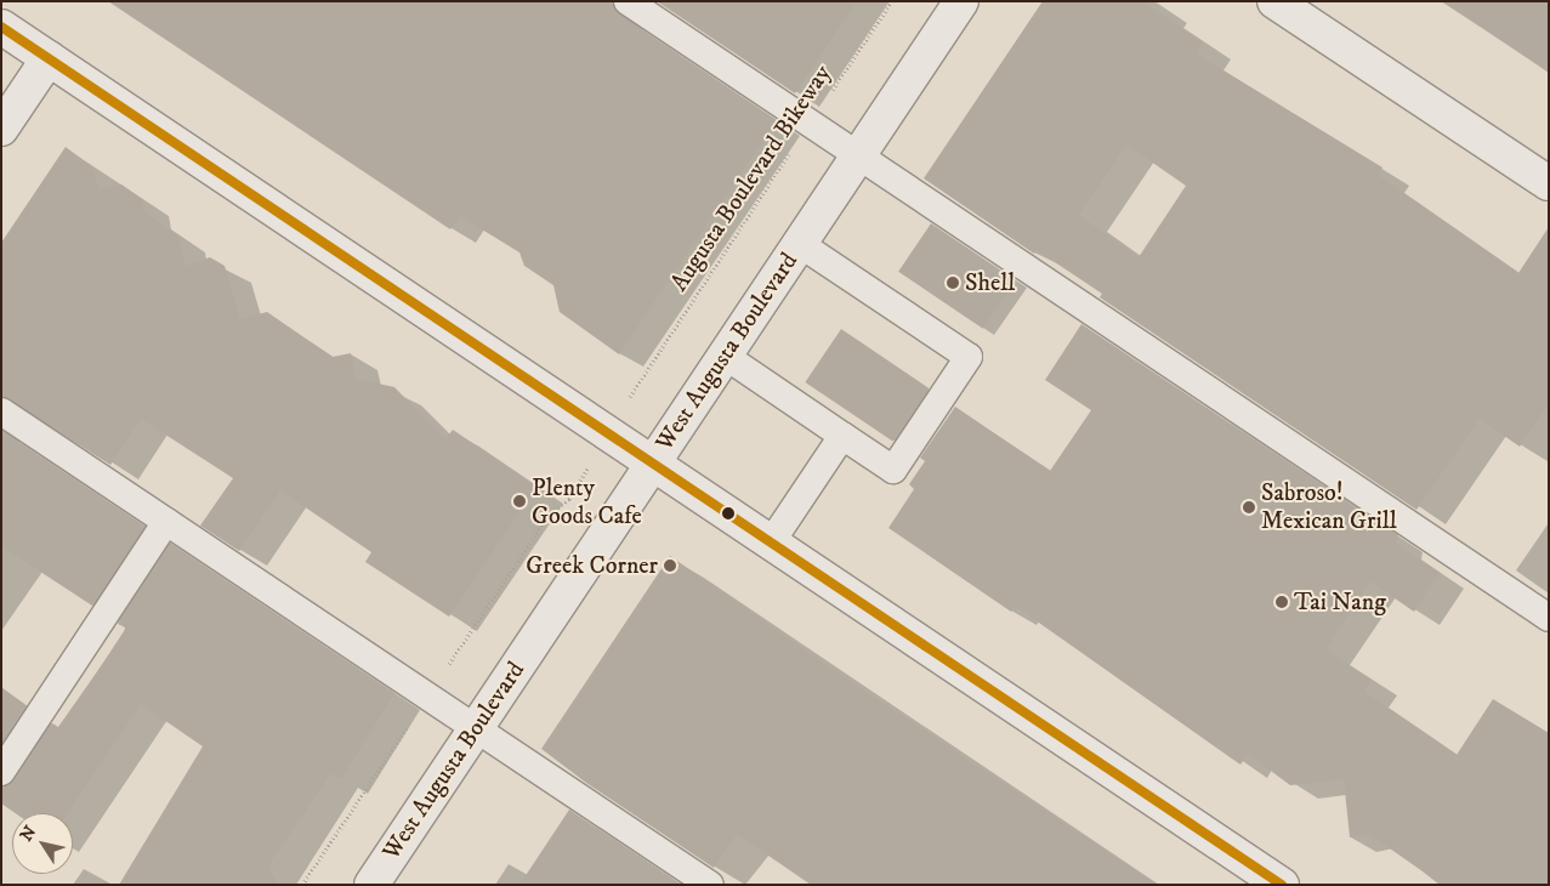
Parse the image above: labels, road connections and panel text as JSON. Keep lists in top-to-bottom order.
{
  "streets": {
    "main road": ["West Augusta Boulevard"],
    "path": ["Augusta Boulevard Bikeway"]
  },
  "places": [
    "Shell",
    "Plenty Goods Cafe",
    "Sabroso! Mexican Grill",
    "Greek Corner",
    "Tai Nang"
  ],
  "north": "top left"
}
